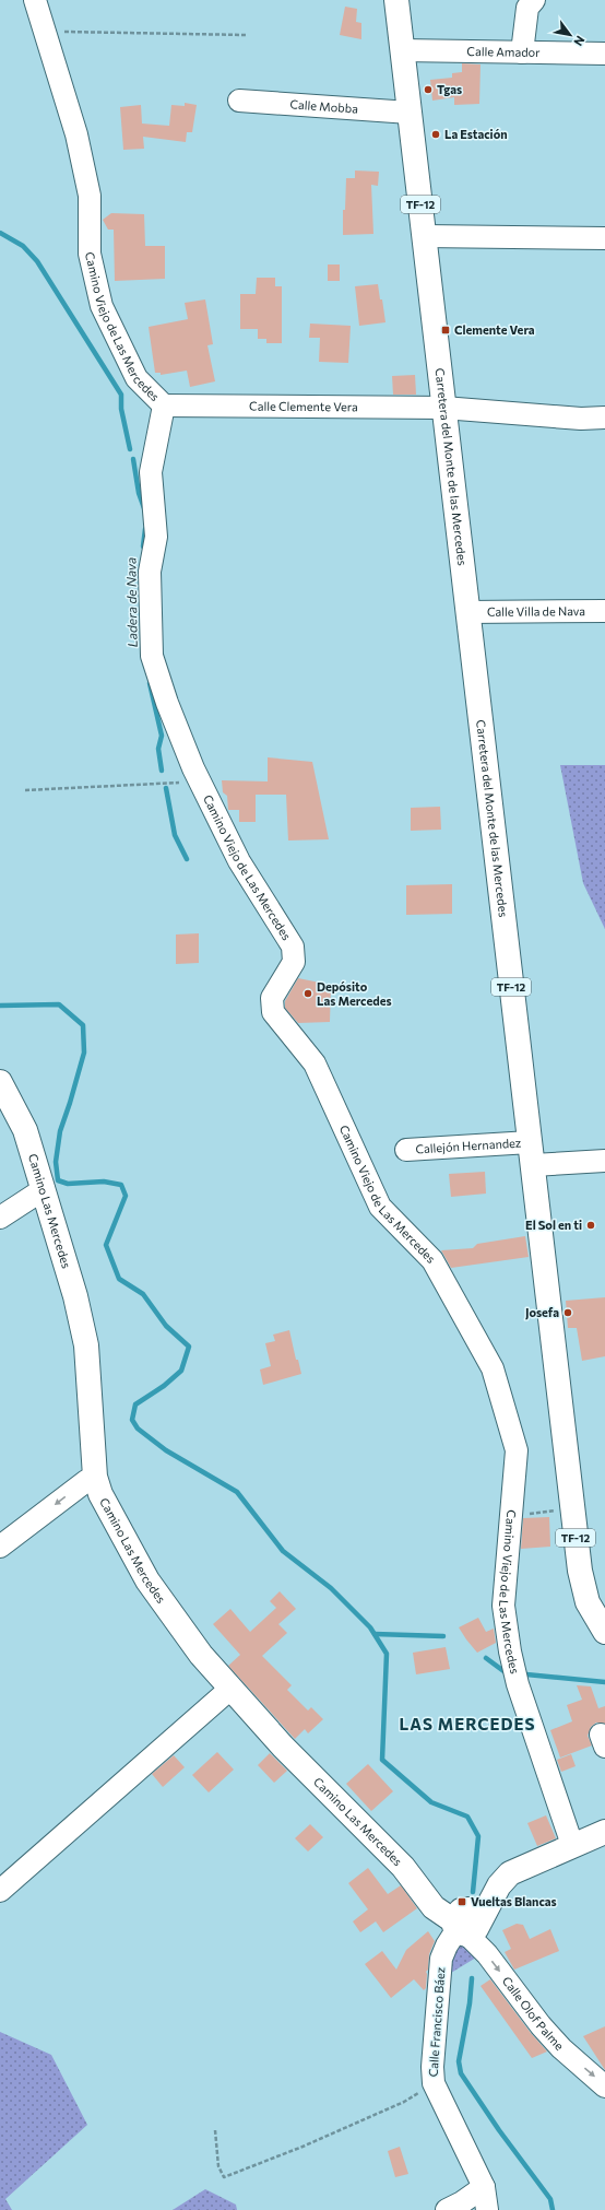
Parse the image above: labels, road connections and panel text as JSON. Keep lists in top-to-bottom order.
{
  "streets": {
    "main road": ["TF-12", "Carretera del Monte de las Mercedes", "Camino Las Mercedes"],
    "street": [
      "Calle Amador",
      "Calle Mobba",
      "Camino Viejo de Las Mercedes",
      "Calle Clemente Vera",
      "Calle Villa de Nava",
      "Callejón Hernandez",
      "Calle Olof Palme",
      "Calle Francisco Báez"
    ]
  },
  "crossings": [
    ["Calle Amador", "Carretera del Monte de las Mercedes"],
    ["Calle Mobba", "Carretera del Monte de las Mercedes"],
    ["Camino Viejo de Las Mercedes", "Calle Clemente Vera"],
    ["Calle Clemente Vera", "Carretera del Monte de las Mercedes"],
    ["Carretera del Monte de las Mercedes", "Calle Villa de Nava"],
    ["Carretera del Monte de las Mercedes", "Callejón Hernandez"],
    ["Camino Las Mercedes", "Calle Olof Palme"],
    ["Camino Las Mercedes", "Calle Francisco Báez"],
    ["Calle Olof Palme", "Calle Francisco Báez"]
  ],
  "one_way": ["Calle Olof Palme"],
  "districts": ["LAS MERCEDES"],
  "water": ["Ladera de Nava"],
  "places": {
    "other": [
      "Tgas",
      "La Estación",
      "Depósito Las Mercedes",
      "El Sol en ti",
      "Josefa"
    ],
    "transit": ["Clemente Vera", "Vueltas Blancas"]
  },
  "north": "bottom right"
}
